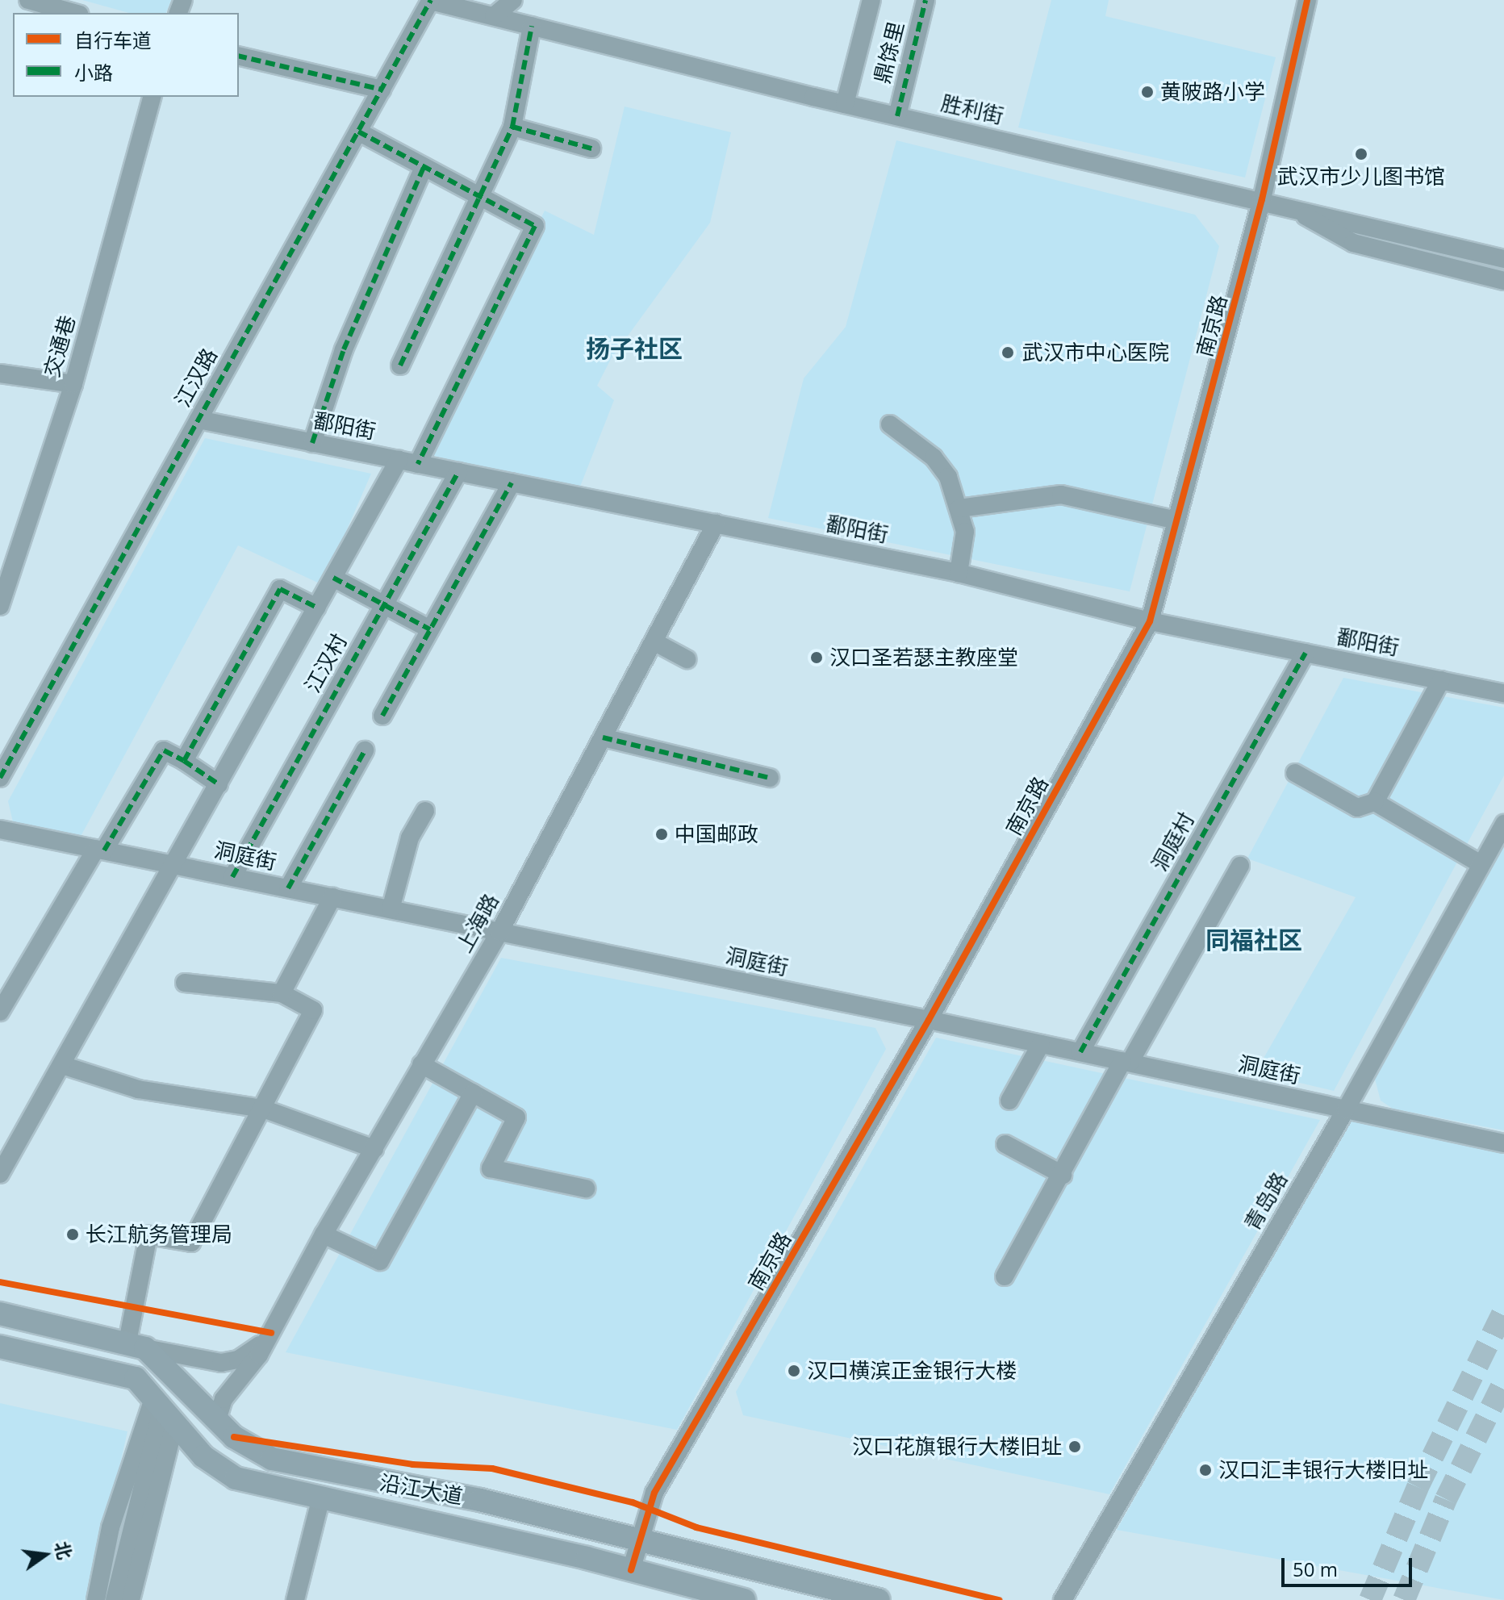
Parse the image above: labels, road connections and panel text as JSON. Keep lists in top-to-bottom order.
{
  "streets": {
    "main road": ["沿江大道"],
    "street": [
      "鼎馀里",
      "胜利街",
      "南京路",
      "交通巷",
      "江汉路",
      "鄱阳街",
      "江汉村",
      "洞庭村",
      "洞庭街",
      "上海路",
      "青岛路"
    ]
  },
  "crossings": [
    ["鼎馀里", "胜利街"],
    ["胜利街", "南京路"],
    ["胜利街", "江汉路"],
    ["南京路", "鄱阳街"],
    ["南京路", "洞庭街"],
    ["南京路", "沿江大道"],
    ["江汉路", "鄱阳街"],
    ["鄱阳街", "江汉村"],
    ["鄱阳街", "洞庭村"],
    ["鄱阳街", "上海路"],
    ["江汉村", "洞庭街"],
    ["洞庭村", "洞庭街"],
    ["洞庭街", "上海路"],
    ["洞庭街", "青岛路"],
    ["上海路", "沿江大道"]
  ],
  "districts": ["扬子社区", "同福社区"],
  "places": [
    "黄陂路小学",
    "武汉市少儿图书馆",
    "武汉市中心医院",
    "汉口圣若瑟主教座堂",
    "中国邮政",
    "长江航务管理局",
    "汉口横滨正金银行大楼",
    "汉口花旗银行大楼旧址",
    "汉口汇丰银行大楼旧址"
  ],
  "legend": ["自行车道", "小路"],
  "scale_bar": "50 m",
  "north": "right"
}
